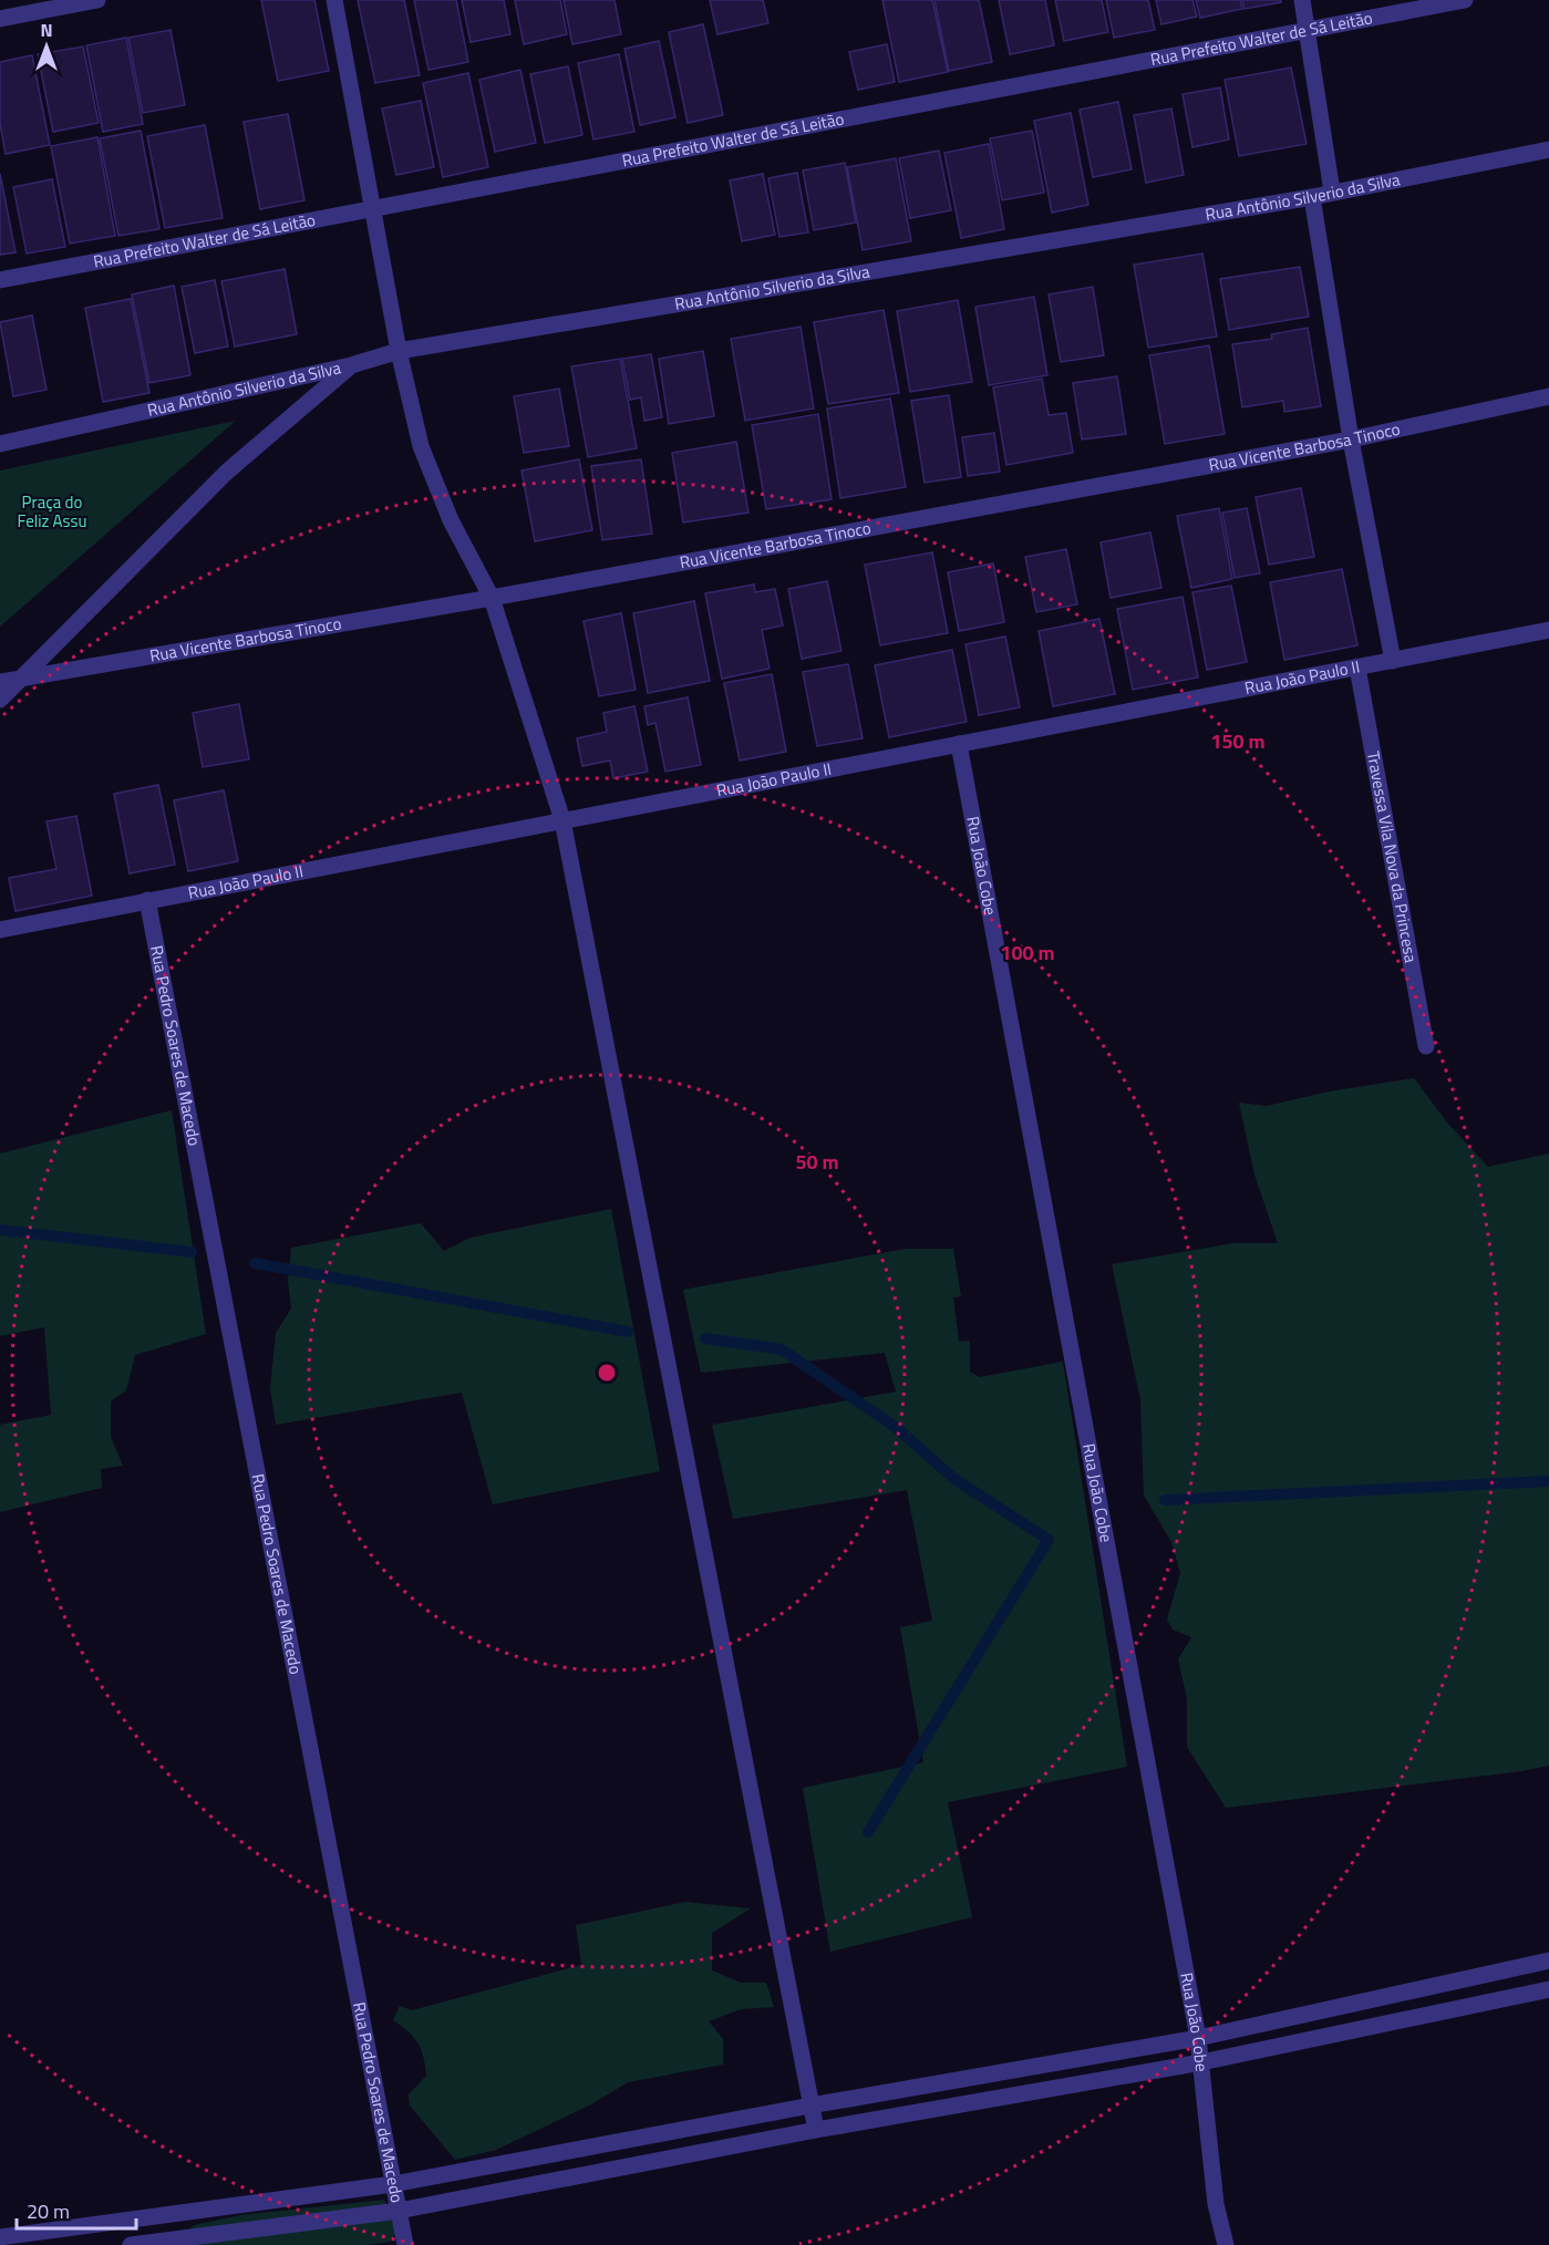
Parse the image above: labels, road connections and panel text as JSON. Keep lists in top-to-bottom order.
{
  "streets": {
    "street": [
      "Rua Prefeito Walter de Sá Leitão",
      "Rua Antônio Silverio da Silva",
      "Rua Vicente Barbosa Tinoco",
      "Rua João Paulo II",
      "Travessa Vila Nova da Princesa",
      "Rua João Cobe",
      "Rua Pedro Soares de Macedo"
    ]
  },
  "crossings": [
    ["Rua João Paulo II", "Travessa Vila Nova da Princesa"],
    ["Rua João Paulo II", "Rua João Cobe"],
    ["Rua João Paulo II", "Rua Pedro Soares de Macedo"]
  ],
  "parks": ["Praça do Feliz Assu"],
  "scale_bar": "20 m",
  "north": "top",
  "rings": ["150 m", "100 m", "50 m"]
}
